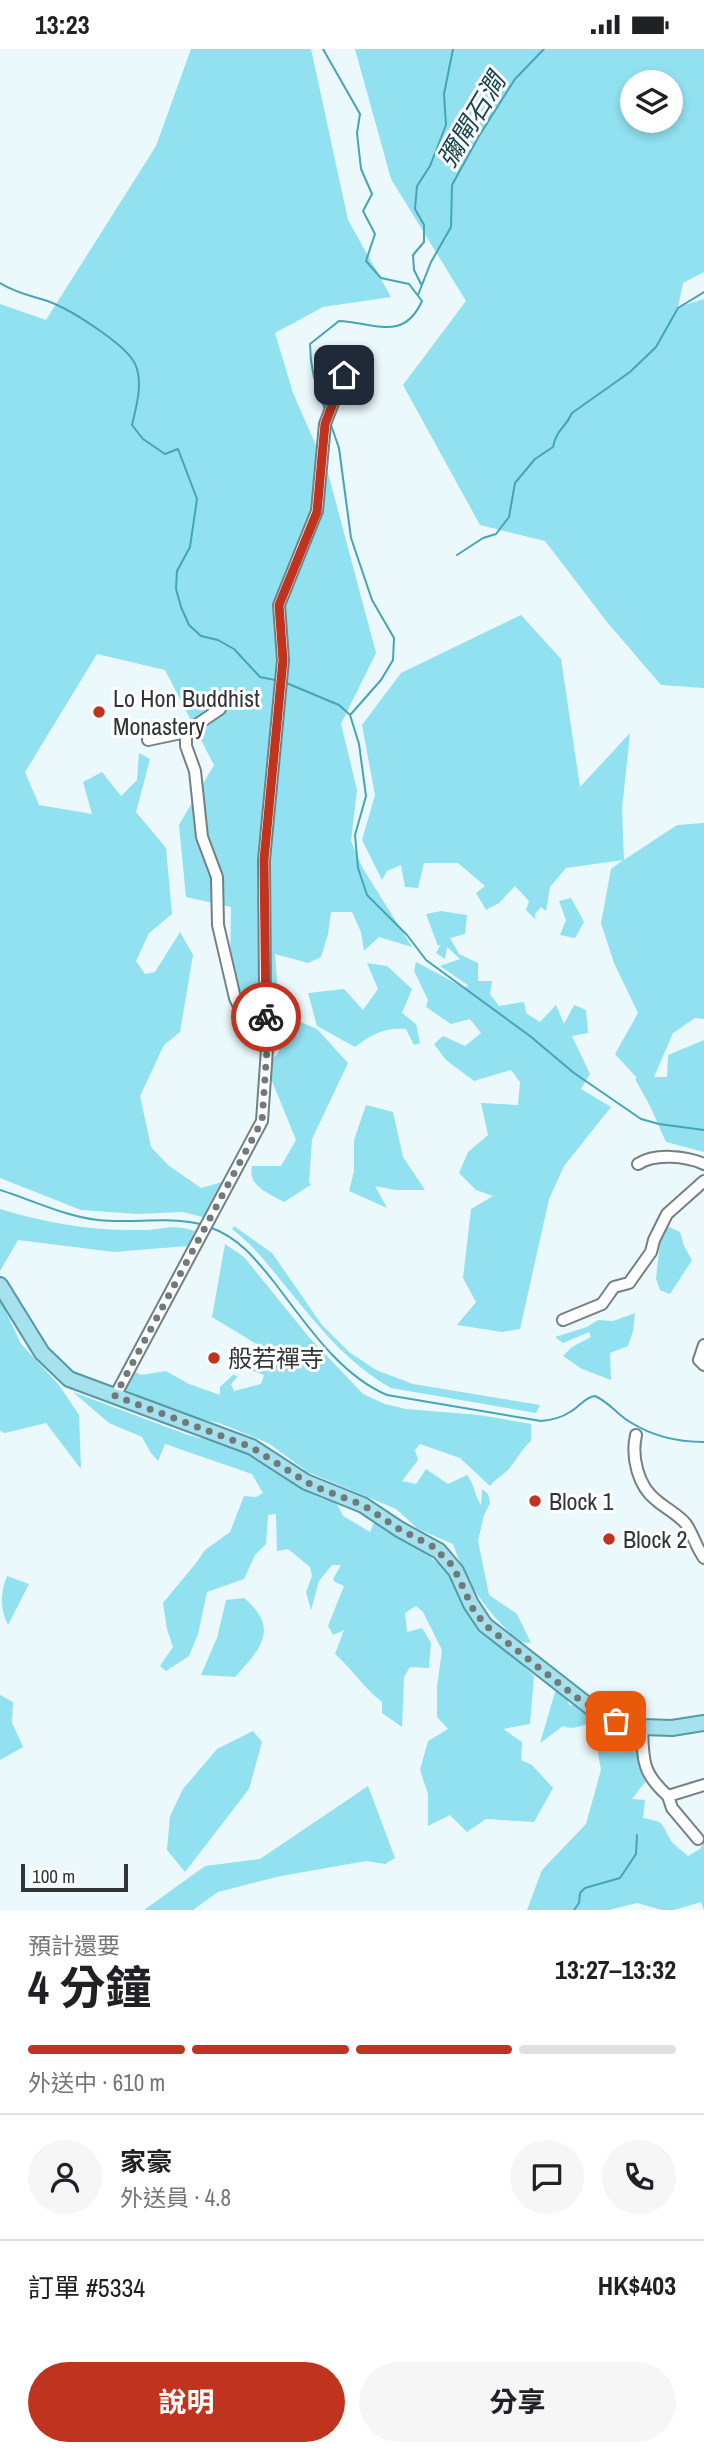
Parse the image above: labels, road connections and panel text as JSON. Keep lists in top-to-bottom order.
{
  "water": ["彌閘石澗"],
  "places": [
    "Lo Hon Buddhist Monastery",
    "般若禪寺",
    "Block 1",
    "Block 2"
  ],
  "scale_bar": "100 m",
  "page": {
    "status": "13:23",
    "scale": "100 m",
    "heading": ["4 分鐘", "預計還要", "13:27–13:32"],
    "panel": [
      "家豪",
      "外送員 · 4.8",
      "訂單 #5334",
      "HK$403"
    ],
    "bar": "外送中 · 610 m",
    "buttons": ["說明", "分享"]
  }
}
